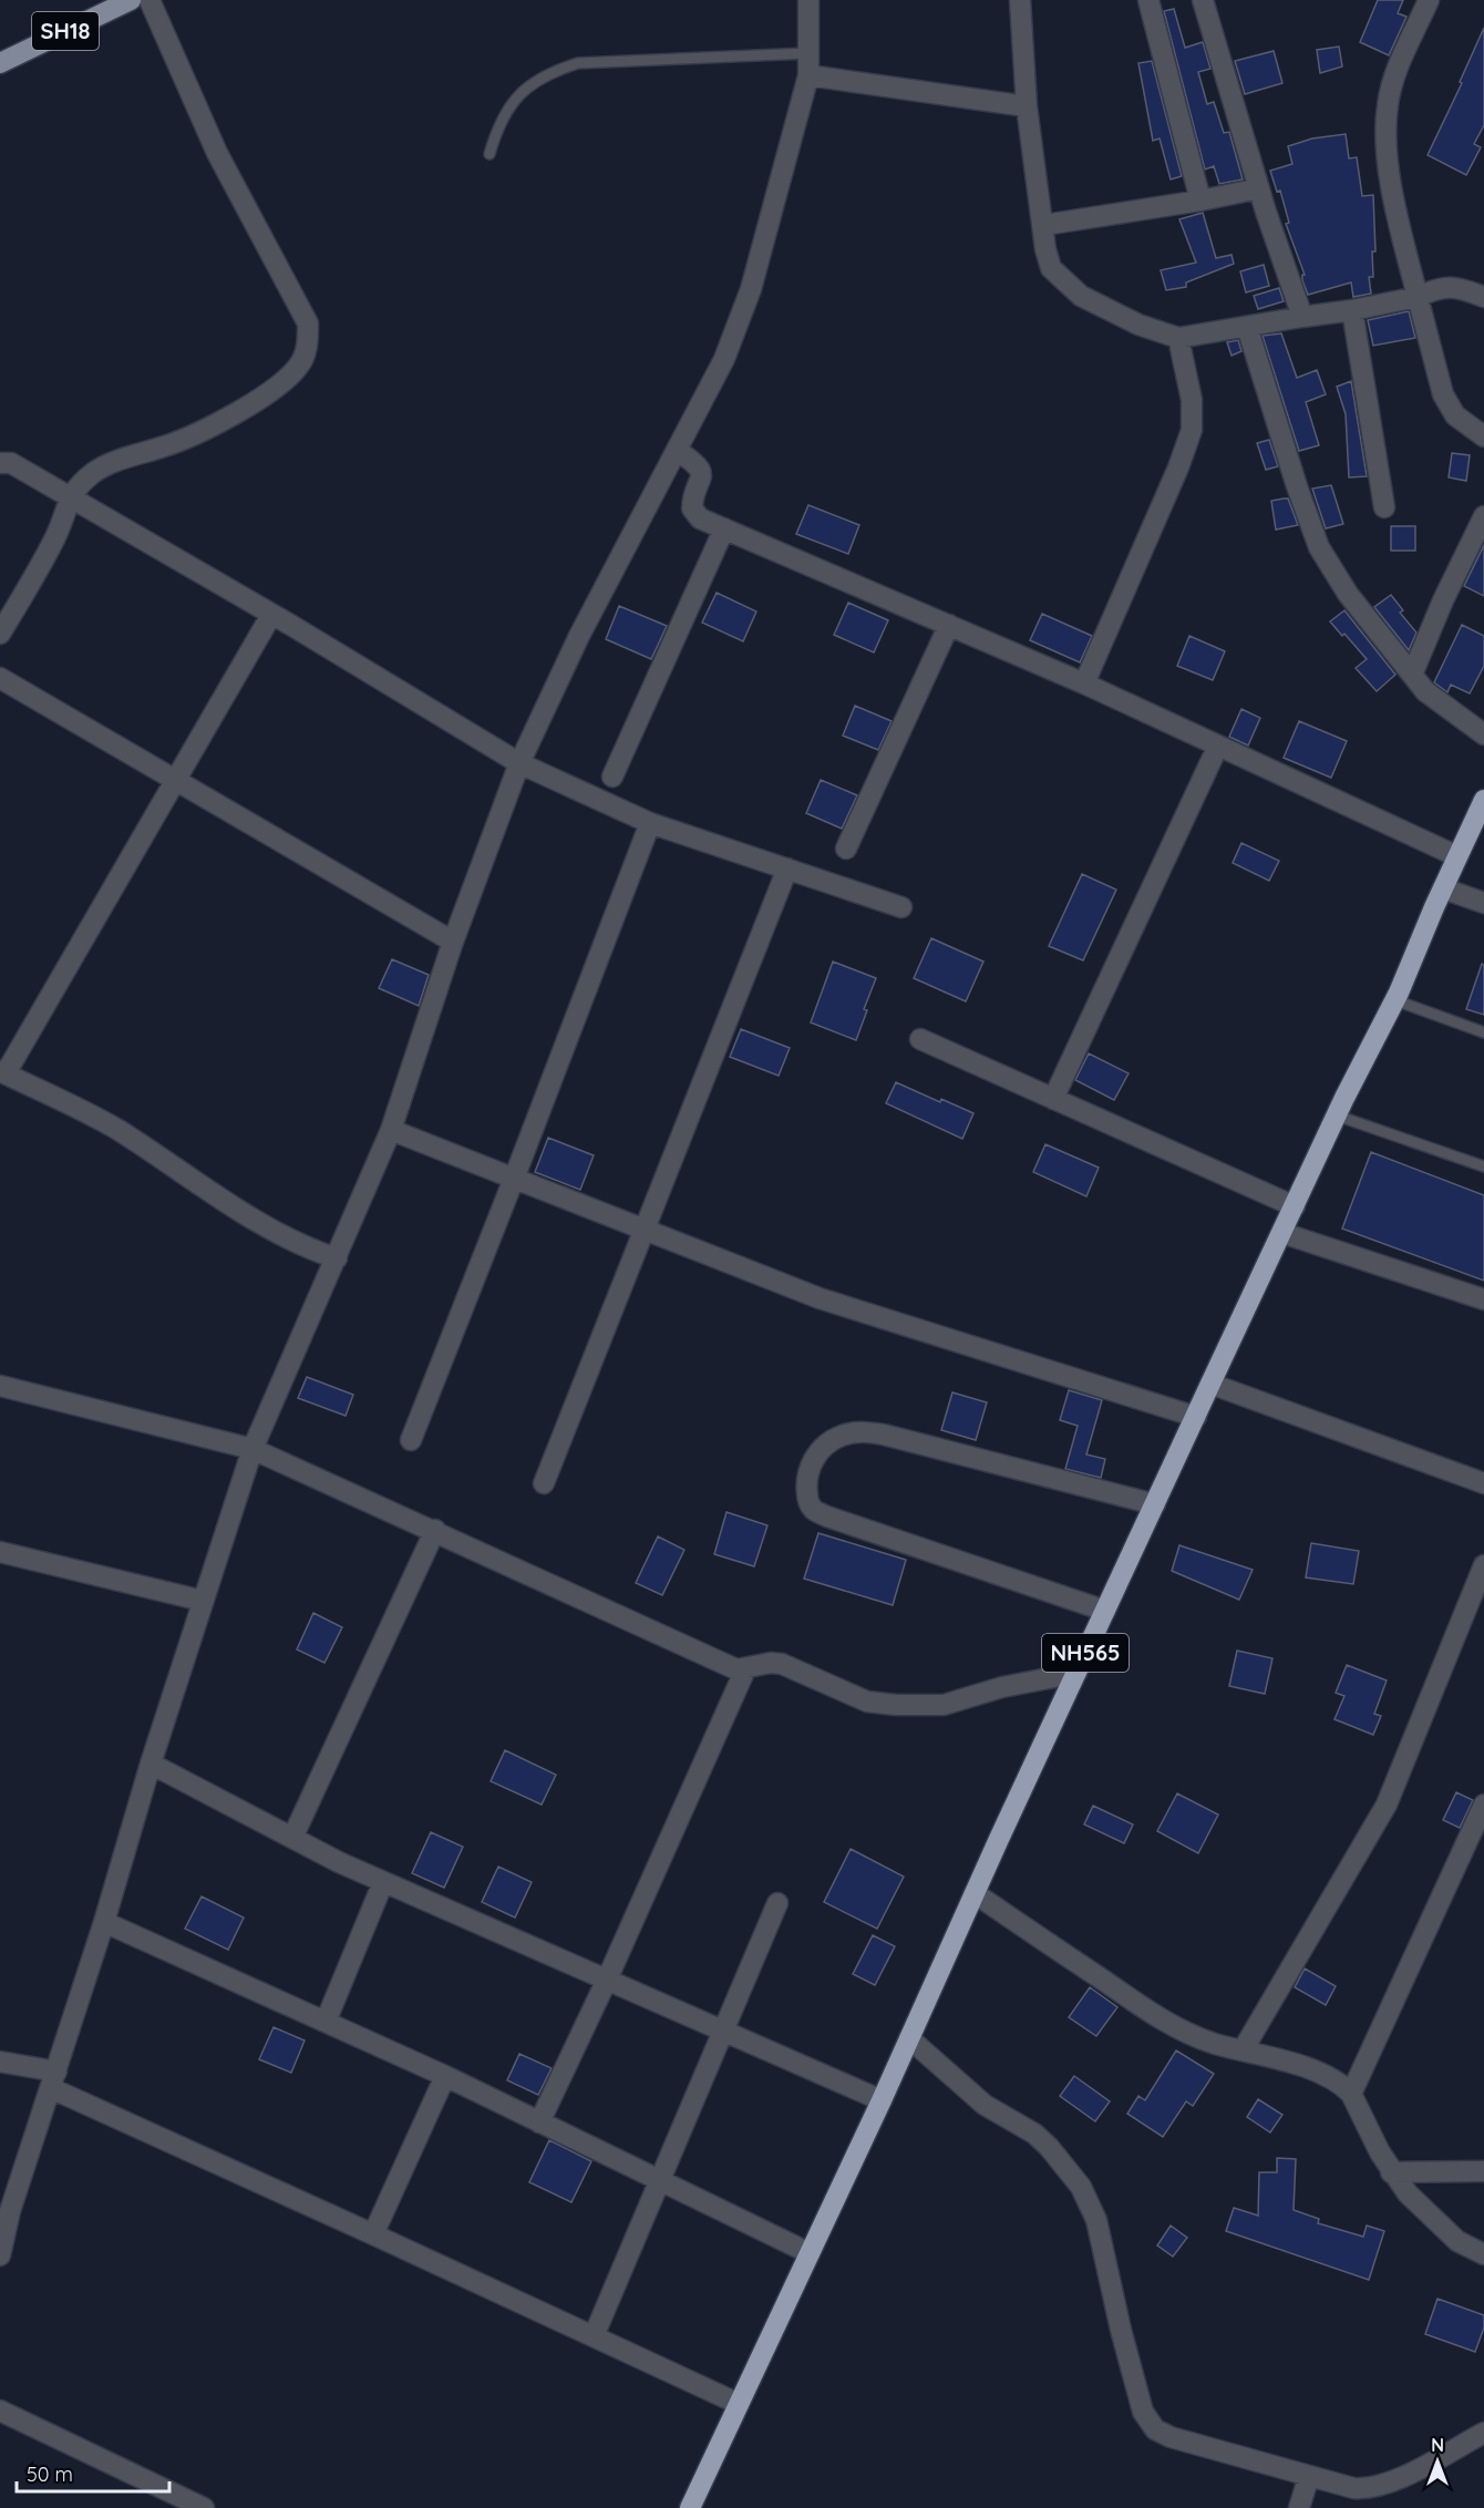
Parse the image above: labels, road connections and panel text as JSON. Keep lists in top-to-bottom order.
{
  "streets": {
    "highway": ["NH565"],
    "main road": ["SH18"]
  },
  "scale_bar": "50 m",
  "north": "top"
}
